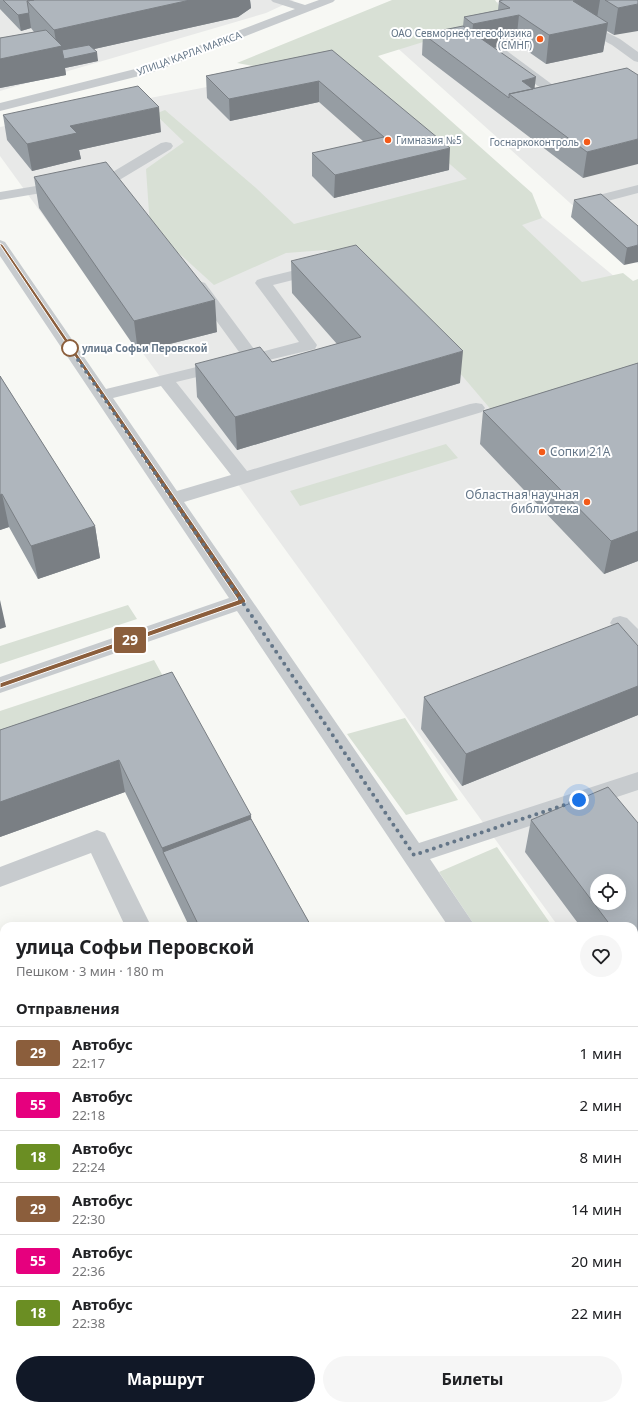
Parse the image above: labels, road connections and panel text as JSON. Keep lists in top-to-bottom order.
{
  "streets": {
    "street": ["УЛИЦА КАРЛА МАРКСА"]
  },
  "places": [
    "ОАО Севморнефтегеофизика (СМНГ)",
    "Гимназия №5",
    "Госнаркоконтроль",
    "улица Софьи Перовской",
    "Сопки 21А",
    "Областная научная библиотека"
  ],
  "lines": ["bus line 29"],
  "page": {
    "on_map": "29",
    "heading": [
      ["улица Софьи Перовской", "Пешком · 3 мин · 180 m"],
      "Отправления"
    ],
    "list": [
      {
        "mark": "29",
        "name": "Автобус",
        "note": "22:17",
        "value": "1 мин"
      },
      {
        "mark": "55",
        "name": "Автобус",
        "note": "22:18",
        "value": "2 мин"
      },
      {
        "mark": "18",
        "name": "Автобус",
        "note": "22:24",
        "value": "8 мин"
      },
      {
        "mark": "29",
        "name": "Автобус",
        "note": "22:30",
        "value": "14 мин"
      },
      {
        "mark": "55",
        "name": "Автобус",
        "note": "22:36",
        "value": "20 мин"
      },
      {
        "mark": "18",
        "name": "Автобус",
        "note": "22:38",
        "value": "22 мин"
      }
    ],
    "buttons": ["Маршрут", "Билеты"]
  }
}
